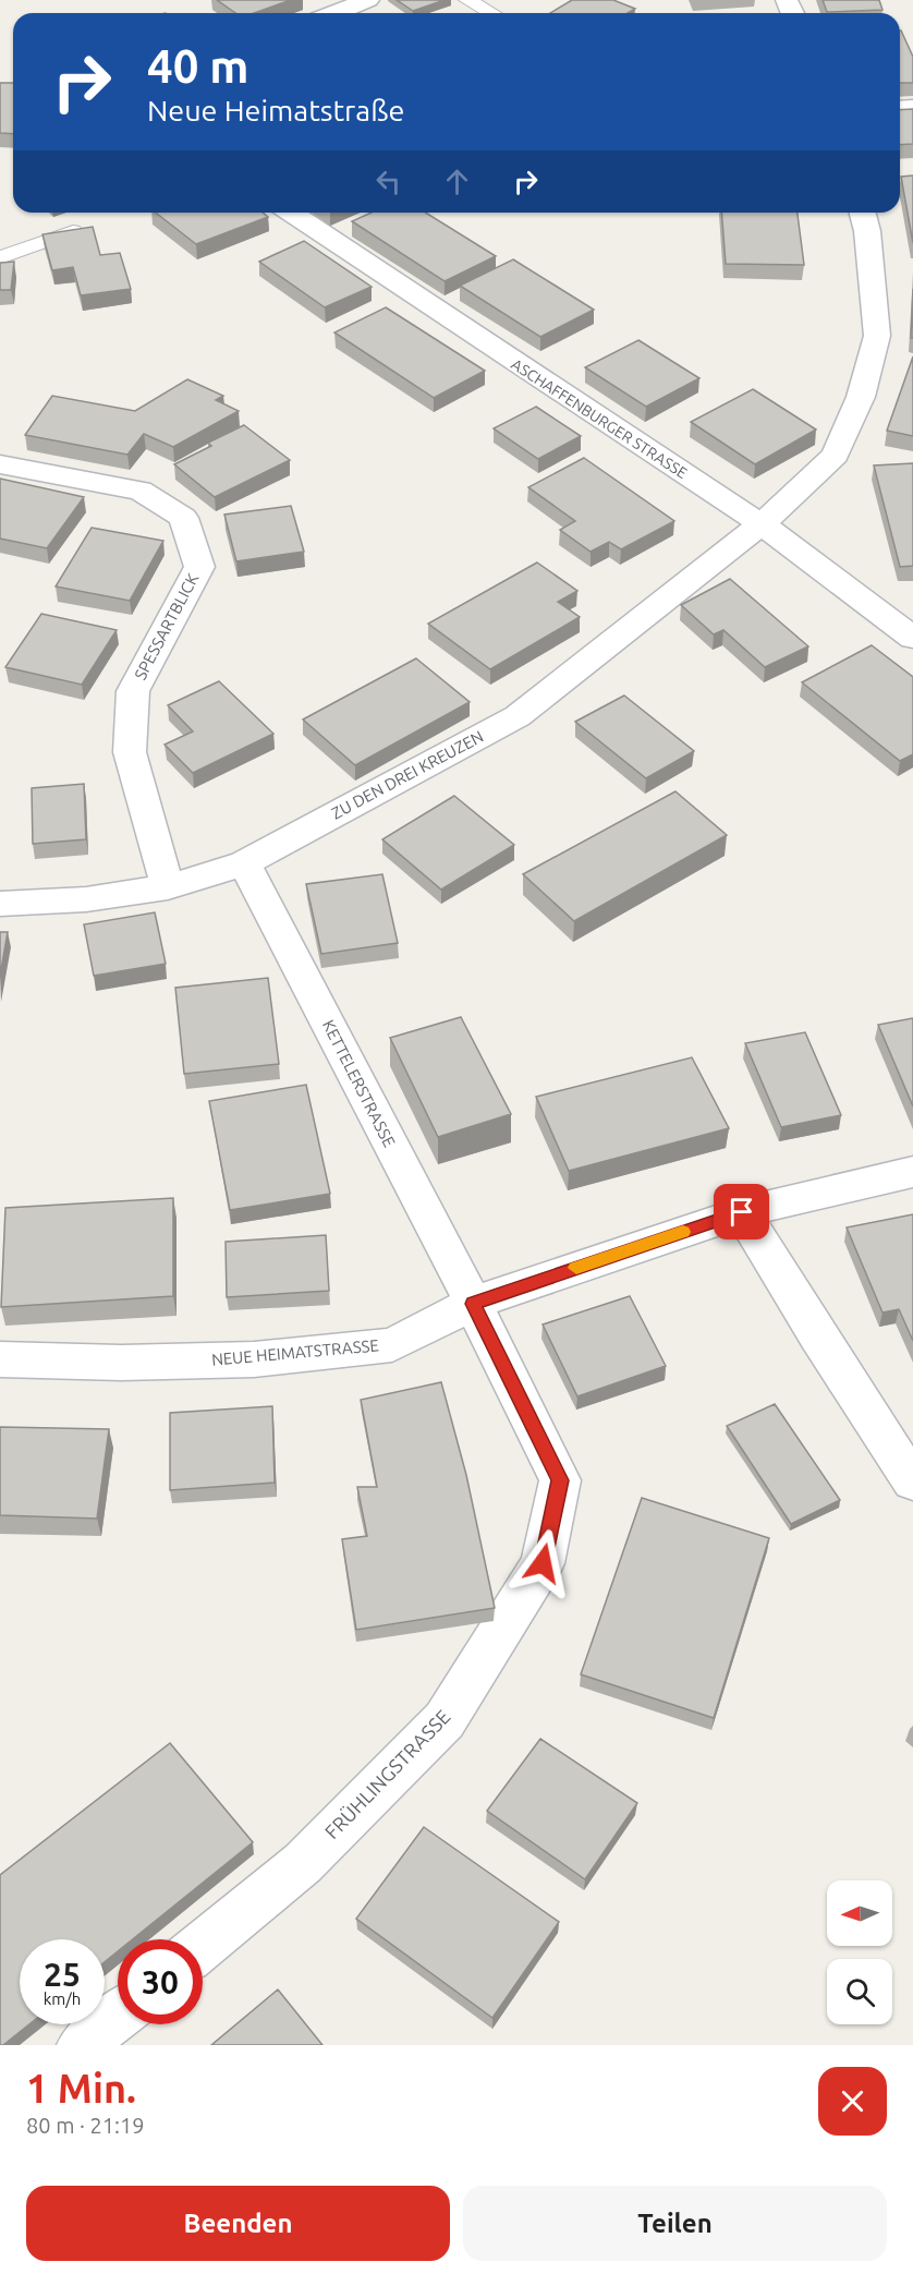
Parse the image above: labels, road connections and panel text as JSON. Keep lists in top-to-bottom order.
{
  "streets": {
    "street": [
      "ASCHAFFENBURGER STRASSE",
      "SPESSARTBLICK",
      "ZU DEN DREI KREUZEN",
      "KETTELERSTRASSE",
      "NEUE HEIMATSTRASSE",
      "FRÜHLINGSTRASSE"
    ]
  },
  "crossings": [
    ["ASCHAFFENBURGER STRASSE", "ZU DEN DREI KREUZEN"],
    ["SPESSARTBLICK", "ZU DEN DREI KREUZEN"],
    ["ZU DEN DREI KREUZEN", "KETTELERSTRASSE"],
    ["KETTELERSTRASSE", "NEUE HEIMATSTRASSE"],
    ["KETTELERSTRASSE", "FRÜHLINGSTRASSE"],
    ["NEUE HEIMATSTRASSE", "FRÜHLINGSTRASSE"]
  ],
  "north": "left",
  "page": {
    "turn": ["40 m", "Neue Heimatstraße"],
    "speed": "25 km/h",
    "limit": "30",
    "heading": ["1 Min.", "80 m · 21:19"],
    "buttons": ["Beenden", "Teilen"]
  }
}
